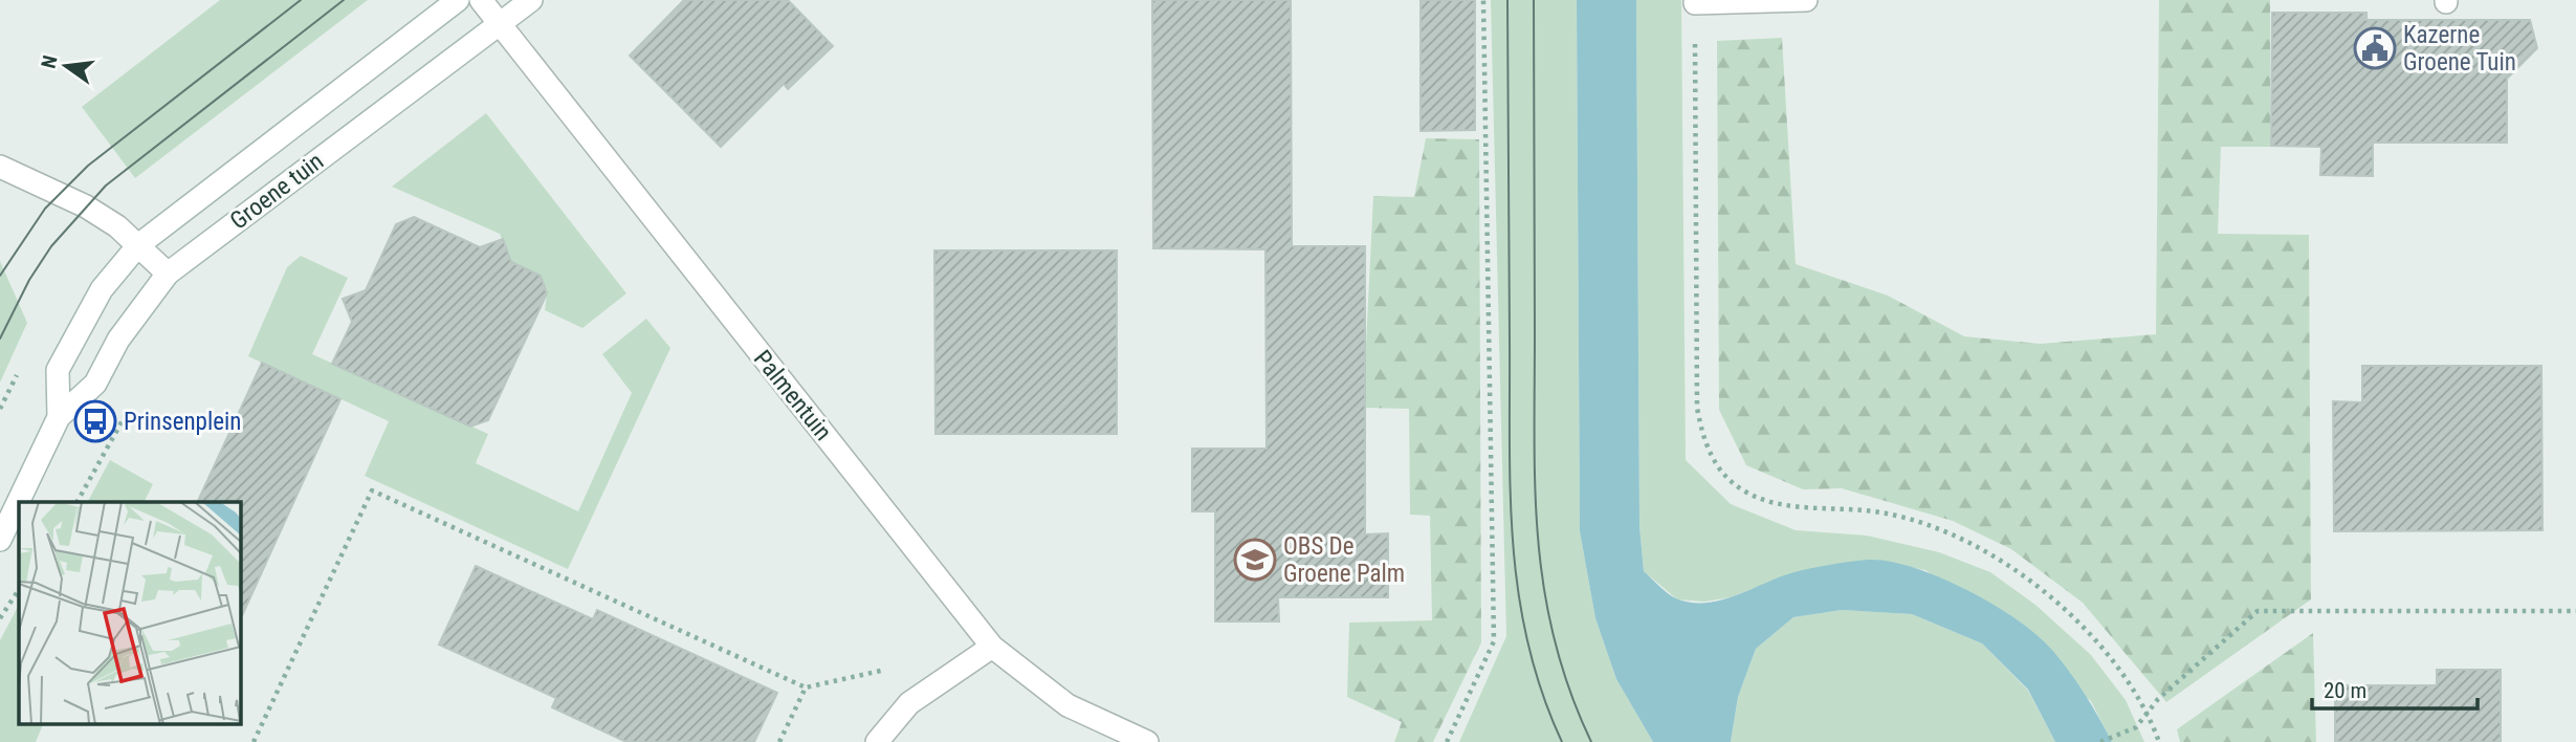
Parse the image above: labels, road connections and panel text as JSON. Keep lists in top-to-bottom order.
{
  "streets": {
    "street": ["Groene tuin", "Palmentuin"]
  },
  "crossings": [
    ["Groene tuin", "Palmentuin"]
  ],
  "places": {
    "public building": ["Kazerne Groene Tuin"],
    "bus stop": ["Prinsenplein"],
    "school or university": ["OBS De Groene Palm"]
  },
  "scale_bar": "20 m",
  "north": "left"
}
